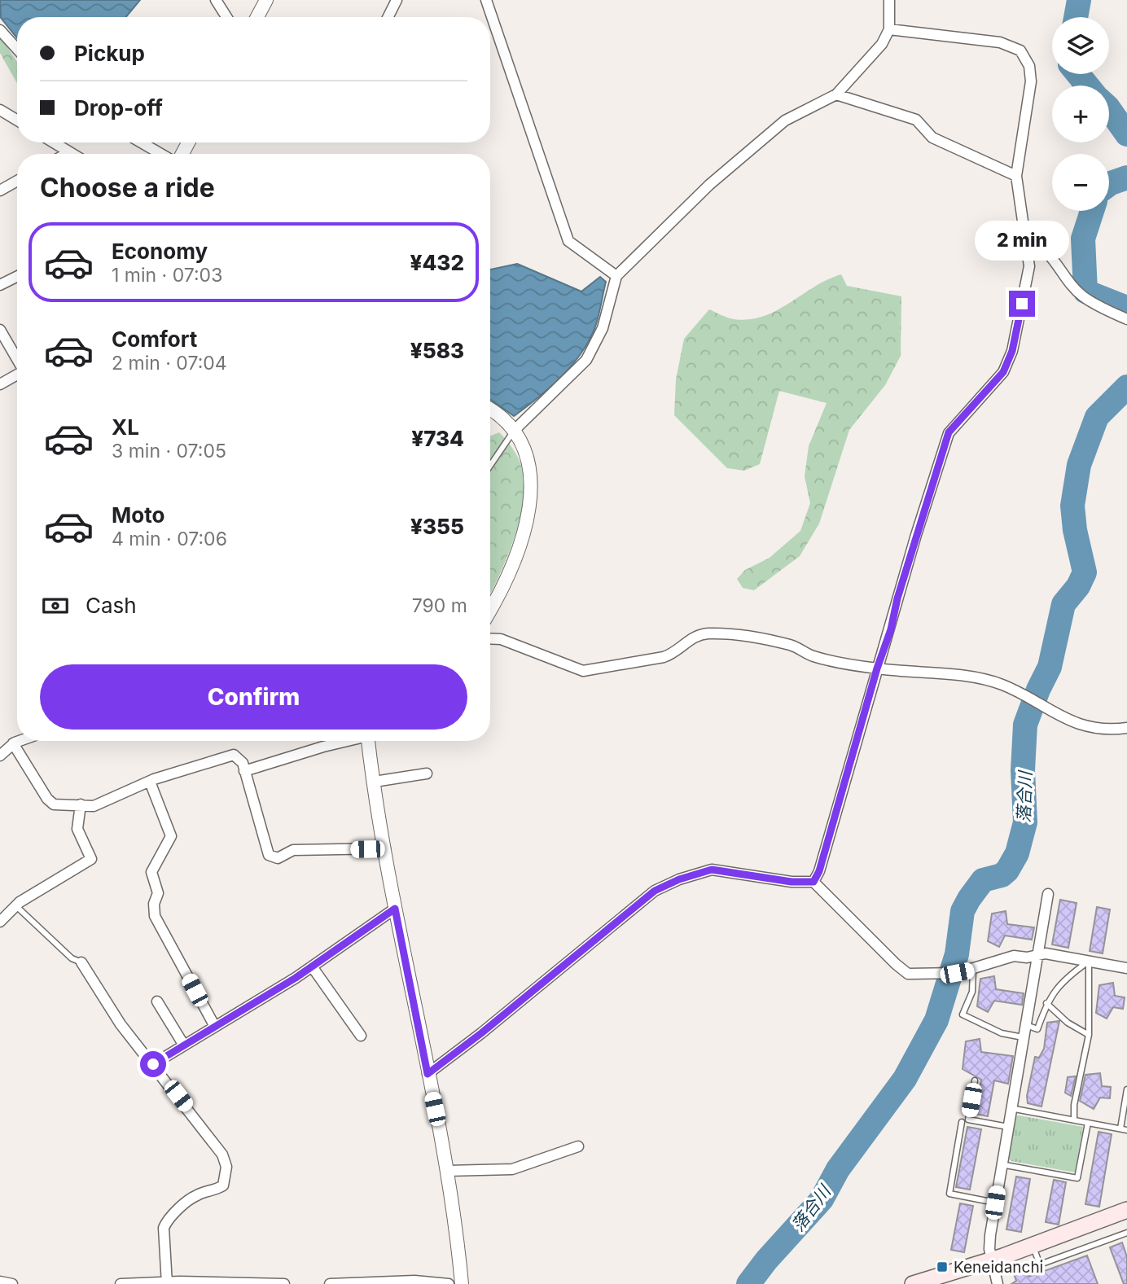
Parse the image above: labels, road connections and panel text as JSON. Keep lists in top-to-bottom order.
{
  "water": ["落合川"],
  "places": {
    "transit": ["Keneidanchi"]
  },
  "page": {
    "map_buttons": ["+", "−"],
    "banner": ["Pickup", "Drop-off"],
    "heading": "Choose a ride",
    "bubble": "2 min",
    "list": [
      {
        "name": "Economy",
        "note": "1 min · 07:03",
        "value": "¥432"
      },
      {
        "name": "Comfort",
        "note": "2 min · 07:04",
        "value": "¥583"
      },
      {
        "name": "XL",
        "note": "3 min · 07:05",
        "value": "¥734"
      },
      {
        "name": "Moto",
        "note": "4 min · 07:06",
        "value": "¥355"
      }
    ],
    "pay": ["Cash", "790 m"],
    "buttons": "Confirm"
  }
}
